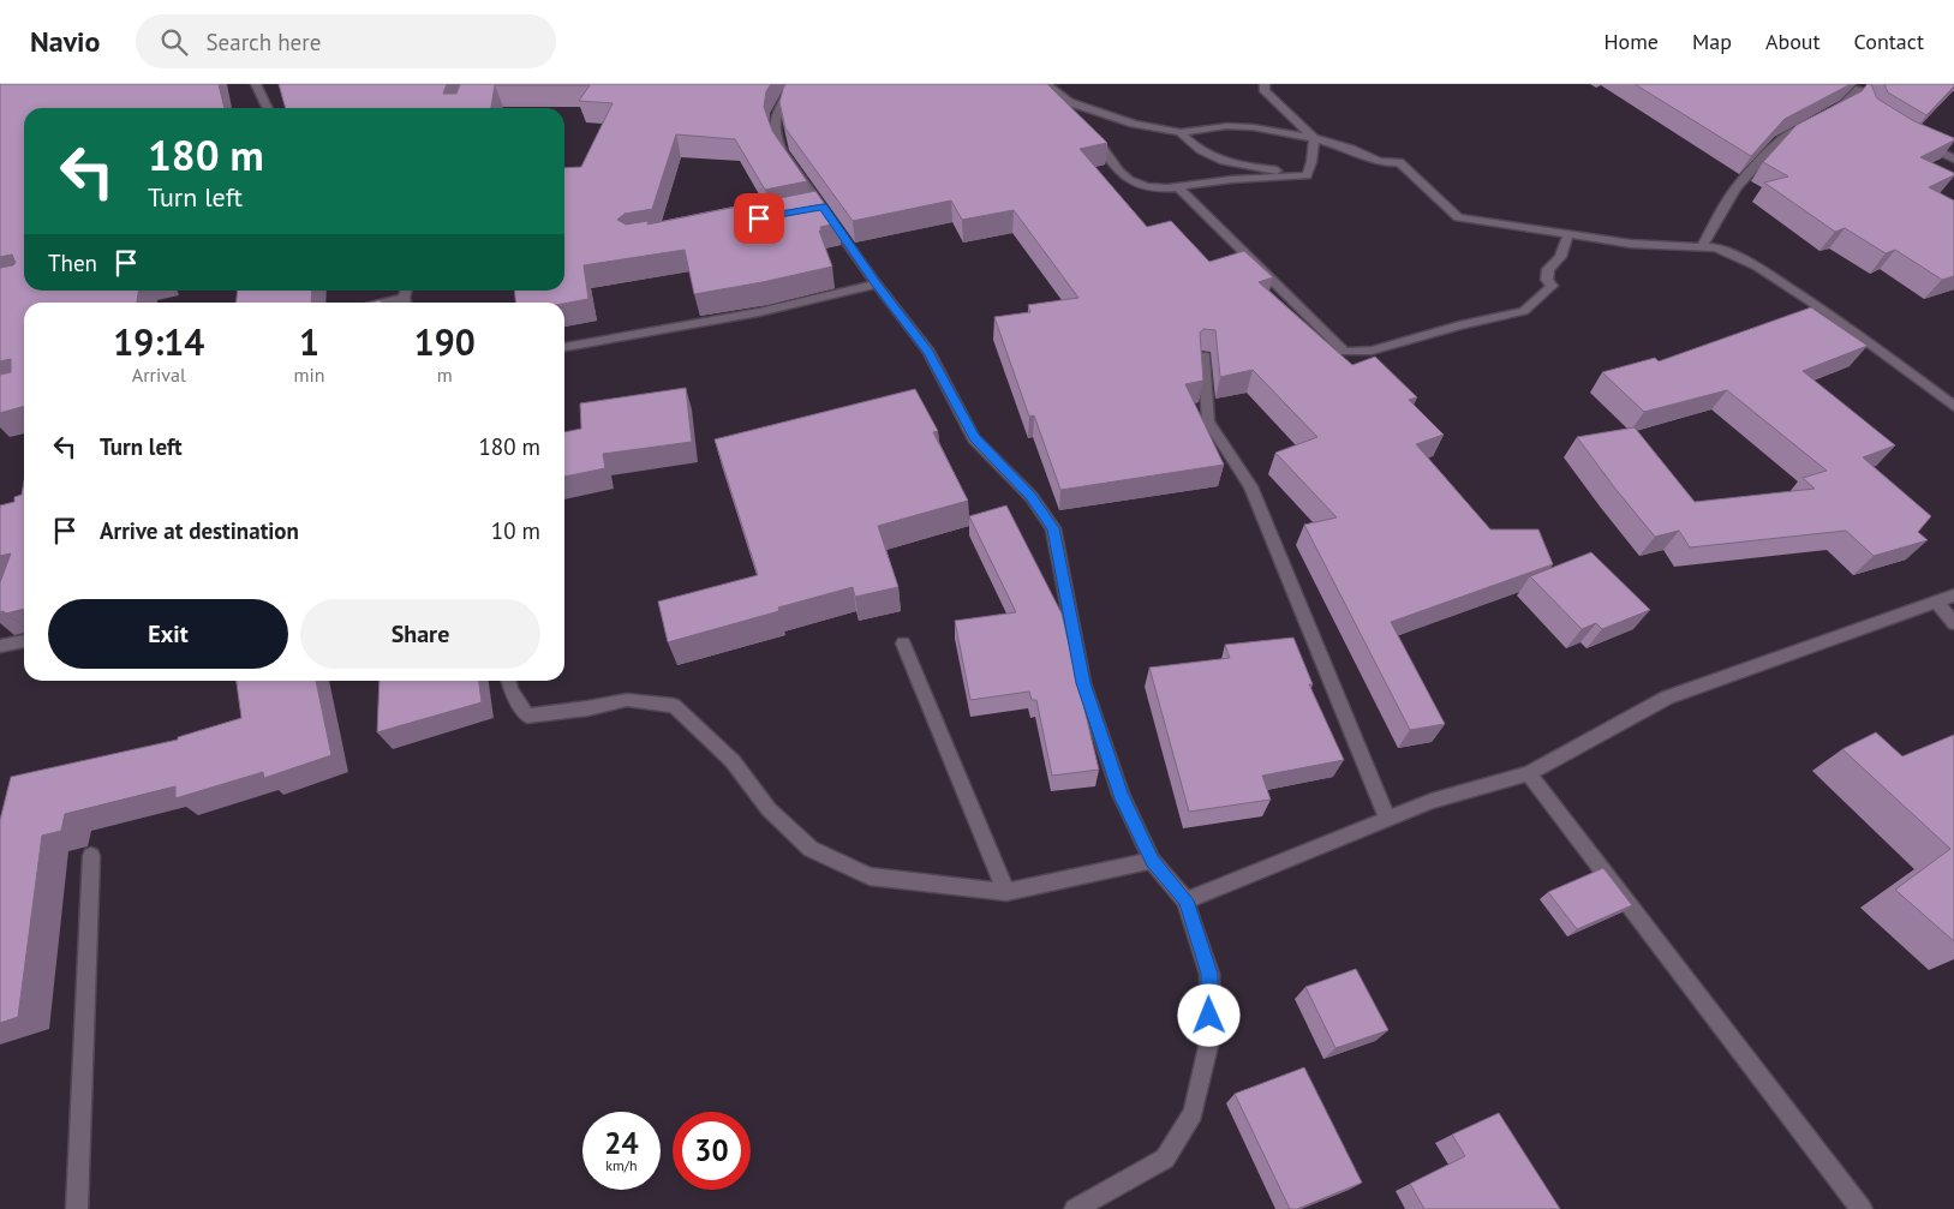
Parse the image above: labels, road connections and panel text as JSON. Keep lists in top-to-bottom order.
{
  "page": {
    "header": "Navio",
    "search": "Search here",
    "nav": [
      "Home",
      "Map",
      "About",
      "Contact"
    ],
    "turn": ["180 m", "Turn left"],
    "then": "Then",
    "eta": [
      "19:14",
      "Arrival",
      "1",
      "min",
      "190",
      "m"
    ],
    "list": [
      {
        "name": "Turn left",
        "value": "180 m"
      },
      {
        "name": "Arrive at destination",
        "value": "10 m"
      }
    ],
    "buttons": ["Exit", "Share"],
    "speed": "24 km/h",
    "limit": "30"
  }
}
